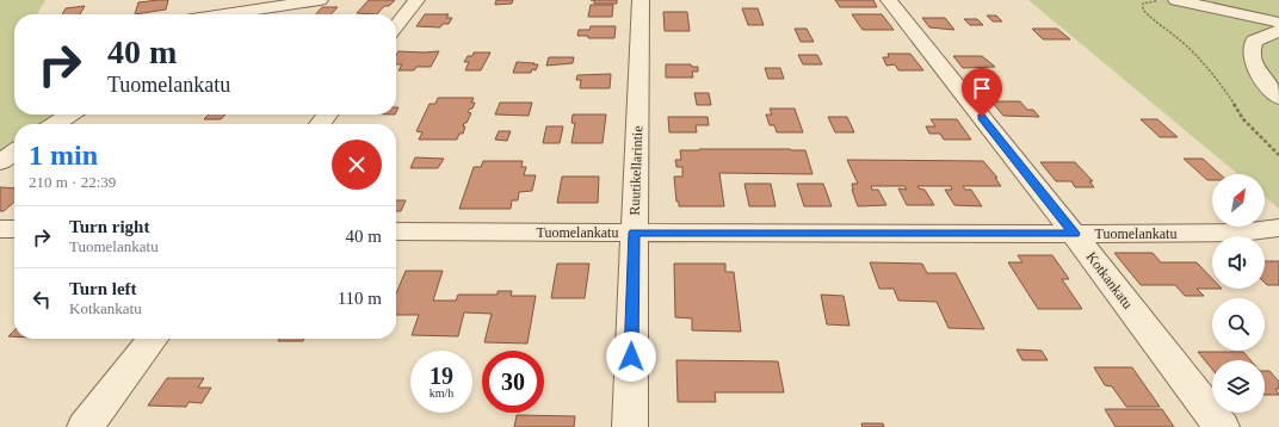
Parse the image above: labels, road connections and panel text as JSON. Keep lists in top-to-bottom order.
{
  "streets": {
    "street": ["Ruutikellarintie", "Tuomelankatu", "Kotkankatu"]
  },
  "crossings": [
    ["Ruutikellarintie", "Tuomelankatu"],
    ["Tuomelankatu", "Kotkankatu"]
  ],
  "north": "top right",
  "page": {
    "turn": ["40 m", "Tuomelankatu"],
    "heading": ["1 min", "210 m · 22:39"],
    "list": [
      {
        "name": "Turn right",
        "note": "Tuomelankatu",
        "value": "40 m"
      },
      {
        "name": "Turn left",
        "note": "Kotkankatu",
        "value": "110 m"
      }
    ],
    "speed": "19 km/h",
    "limit": "30"
  }
}
